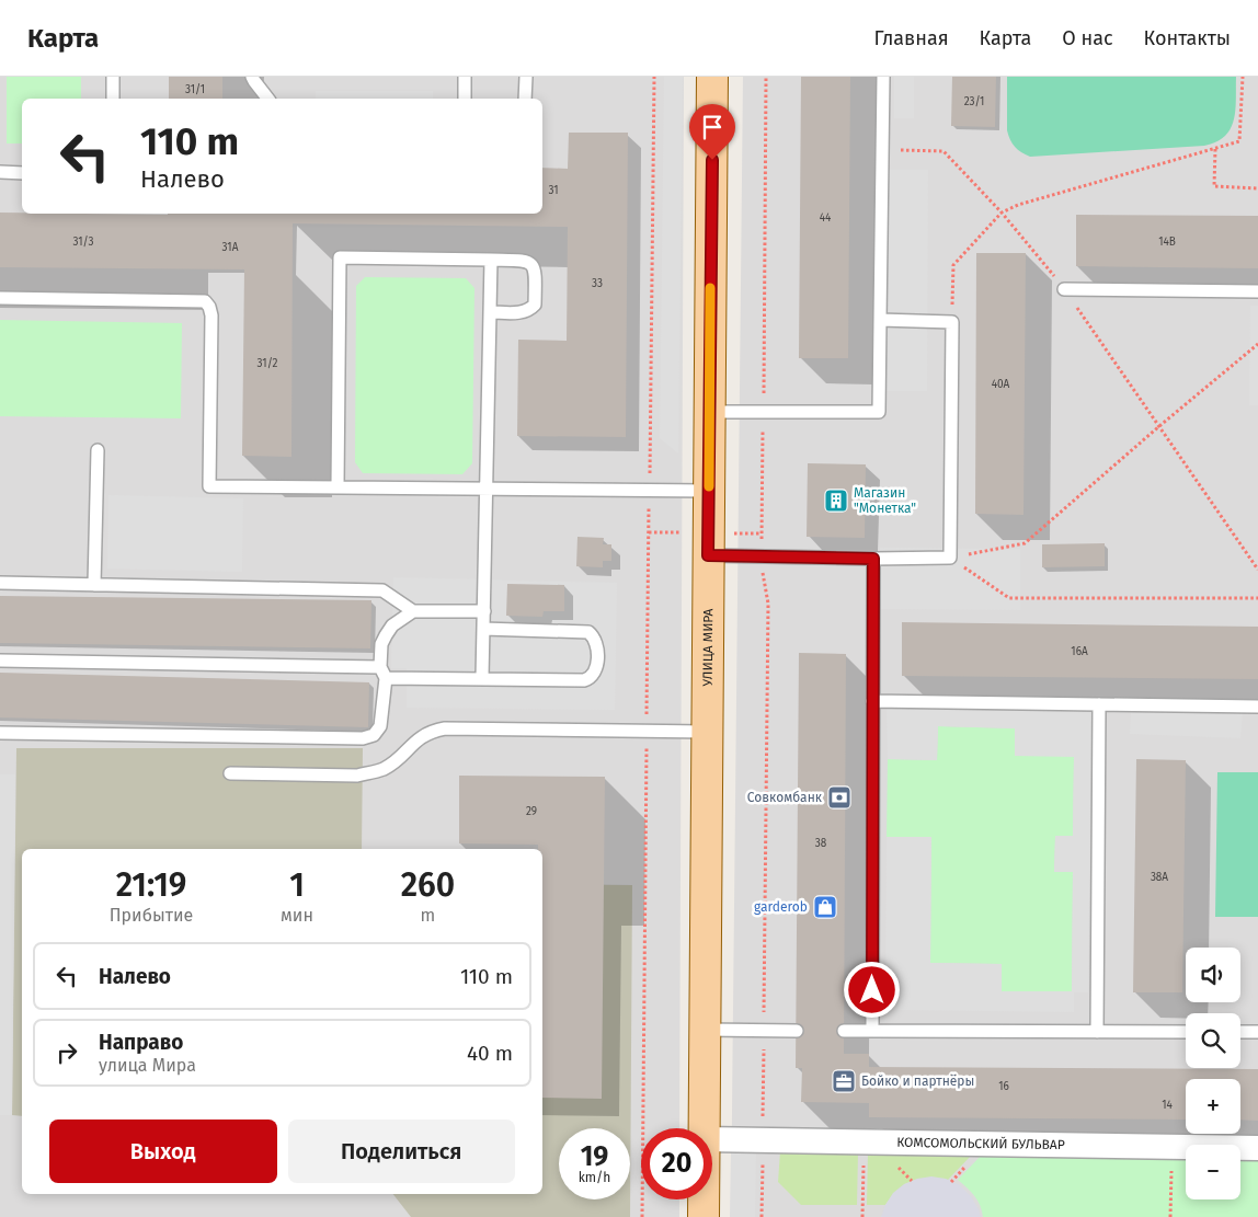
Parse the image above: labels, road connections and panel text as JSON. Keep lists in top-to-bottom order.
{
  "streets": {
    "main road": ["УЛИЦА МИРА"],
    "street": ["КОМСОМОЛЬСКИЙ БУЛЬВАР"]
  },
  "places": {
    "building": ["Магазин \"Монетка\""],
    "bank": ["Совкомбанк"],
    "shop": ["garderob"],
    "office": ["Бойко и партнёры"]
  },
  "house_numbers": [
    "31/1",
    "23/1",
    "31",
    "44",
    "31/3",
    "14В",
    "31А",
    "33",
    "31/2",
    "40А",
    "16А",
    "29",
    "38",
    "38А",
    "16",
    "14"
  ],
  "page": {
    "header": "Карта",
    "nav": [
      "Главная",
      "Карта",
      "О нас",
      "Контакты"
    ],
    "turn": ["110 m", "Налево"],
    "eta": [
      "21:19",
      "Прибытие",
      "1",
      "мин",
      "260",
      "m"
    ],
    "list": [
      {
        "name": "Налево",
        "value": "110 m"
      },
      {
        "name": "Направо",
        "note": "улица Мира",
        "value": "40 m"
      }
    ],
    "map_buttons": ["+", "−"],
    "buttons": ["Выход", "Поделиться"],
    "speed": "19 km/h",
    "limit": "20"
  }
}
